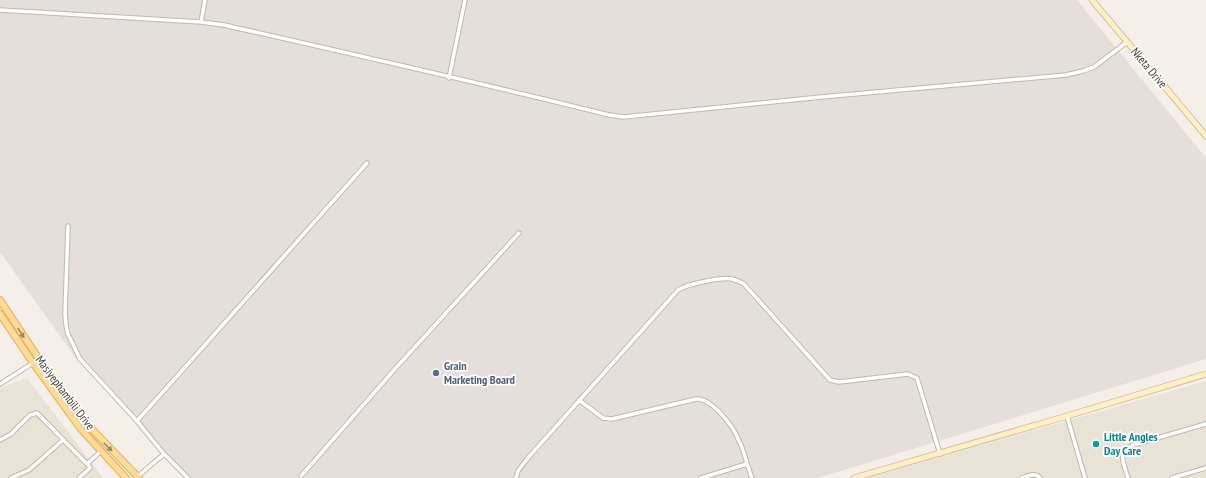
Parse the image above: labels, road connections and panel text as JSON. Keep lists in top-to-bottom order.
{
  "streets": {
    "main road": ["Masiyephambili Drive"],
    "street": ["Nketa Drive"]
  },
  "places": ["Grain Marketing Board", "Little Angles Day Care"]
}
